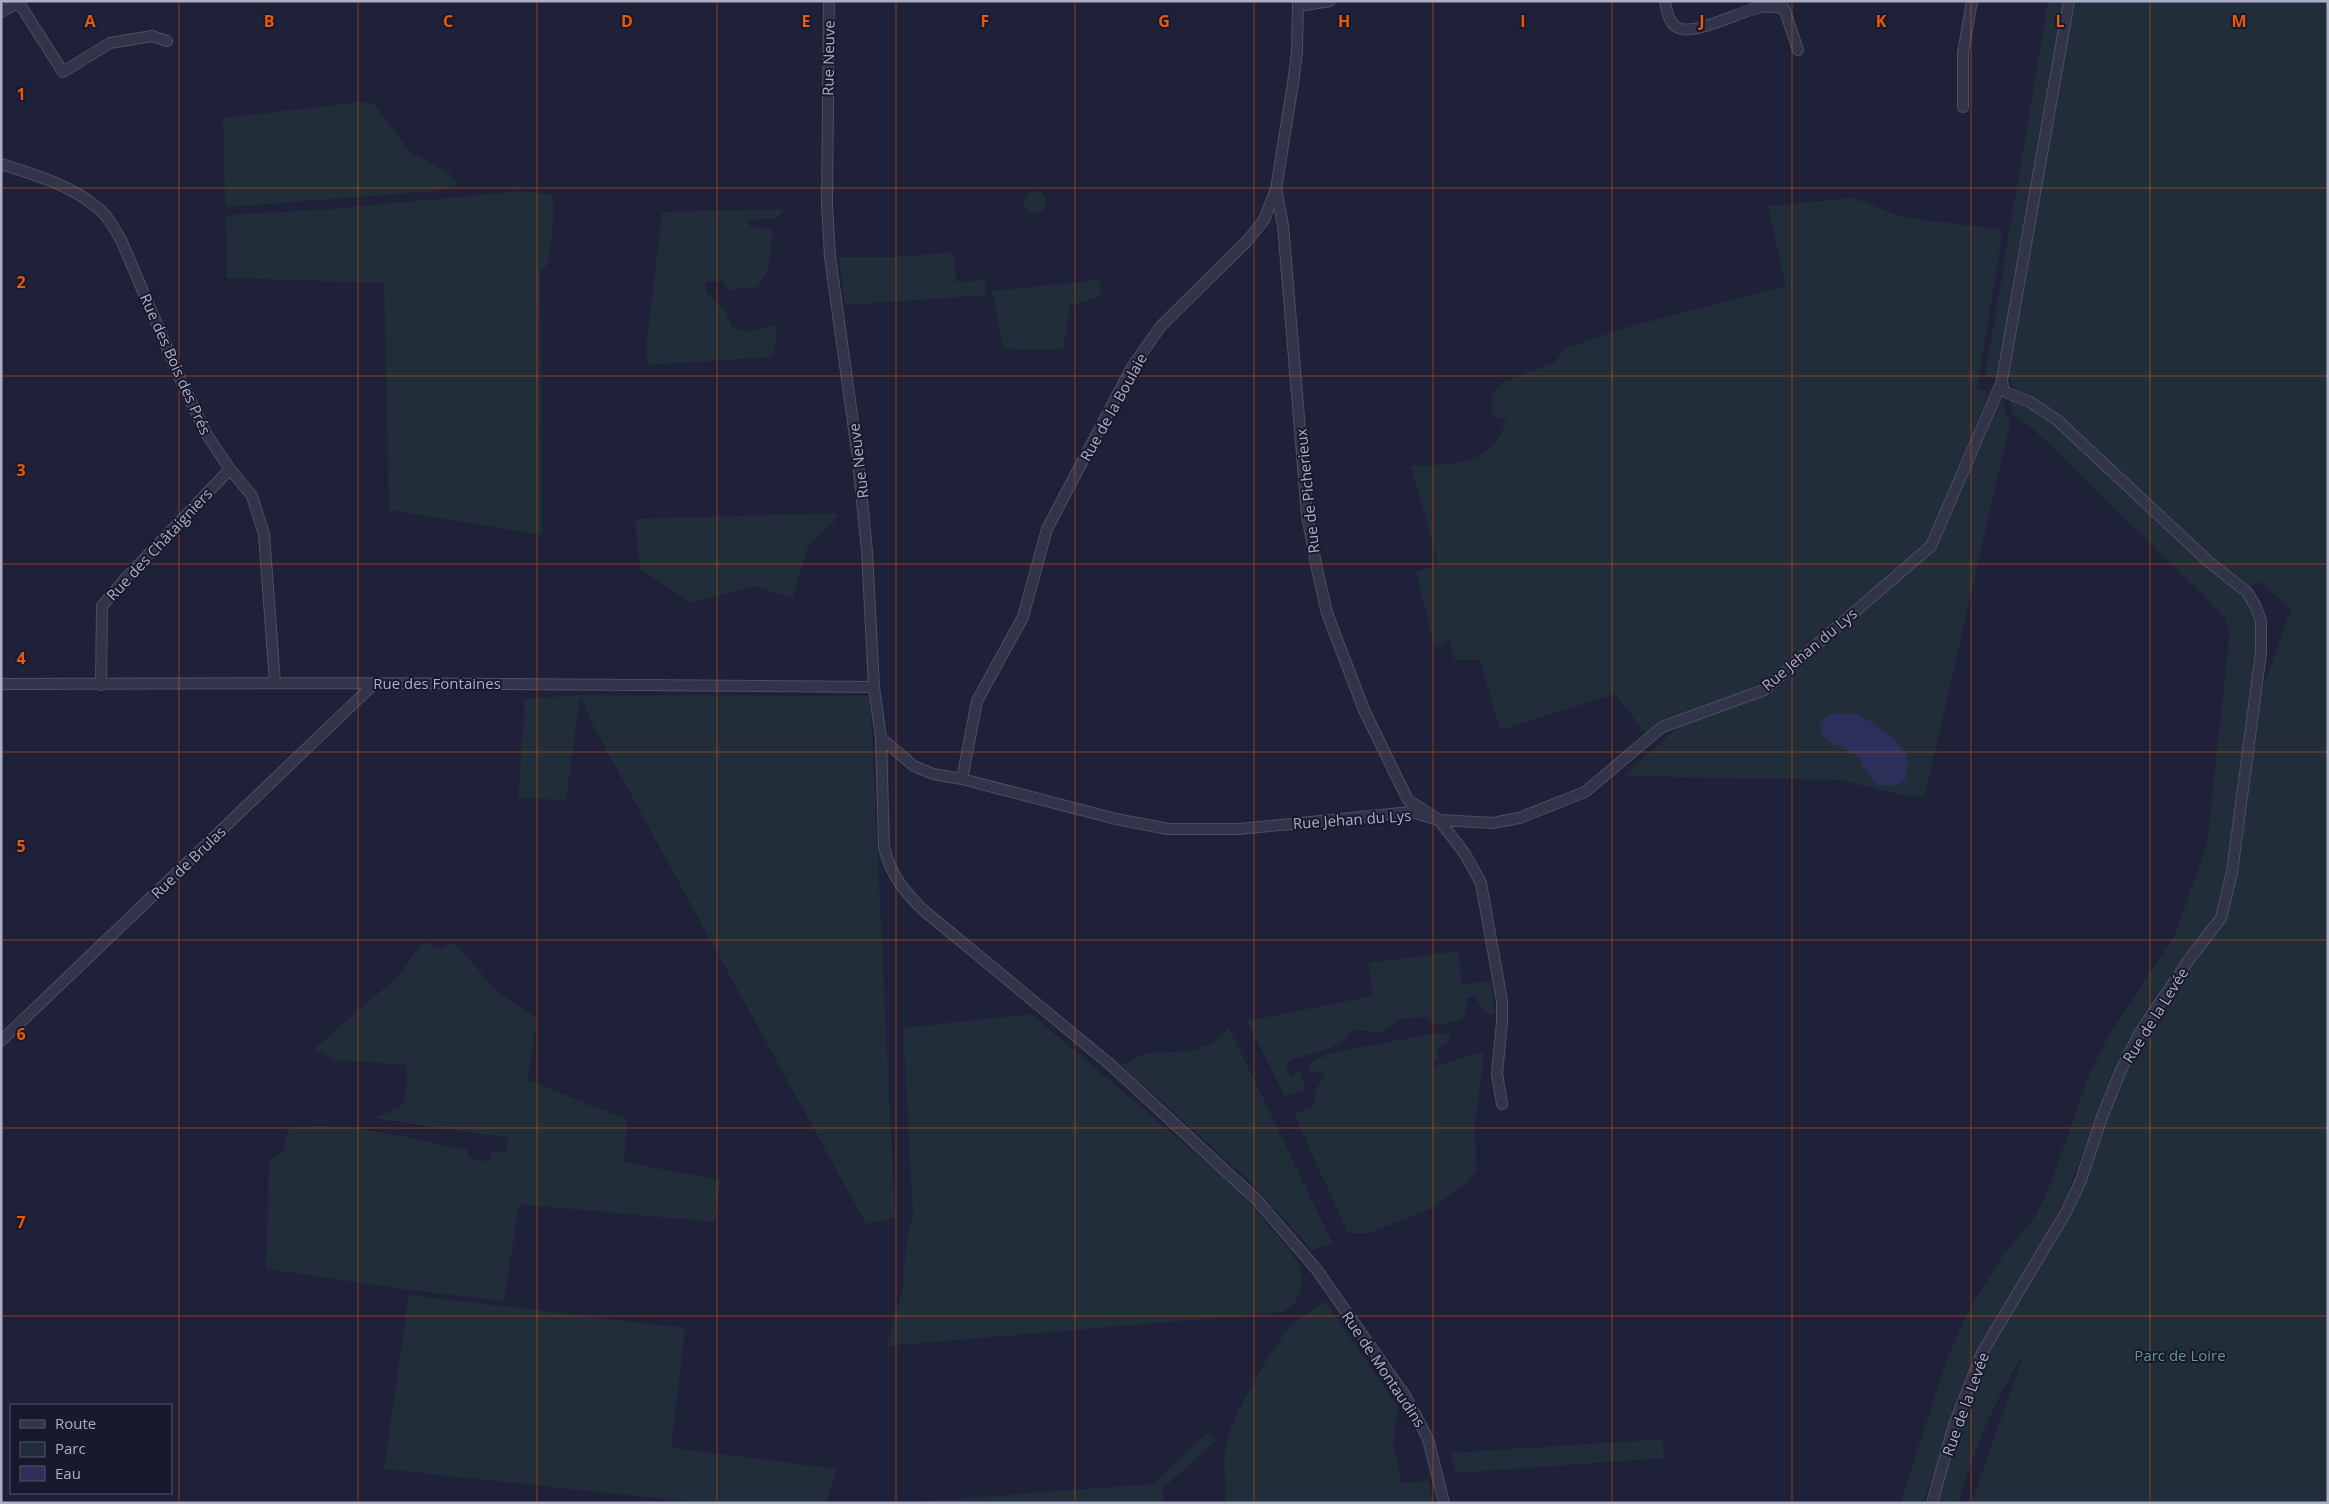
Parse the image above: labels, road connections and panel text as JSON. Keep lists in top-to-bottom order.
{
  "streets": {
    "street": [
      "Rue Neuve",
      "Rue des Bois des Prés",
      "Rue de la Boulaie",
      "Rue de Picherieux",
      "Rue des Châtaigniers",
      "Rue Jehan du Lys",
      "Rue des Fontaines",
      "Rue de Brulas",
      "Rue de la Levée",
      "Rue de Montaudins"
    ]
  },
  "crossings": [
    ["Rue Neuve", "Rue Jehan du Lys"],
    ["Rue Neuve", "Rue des Fontaines"],
    ["Rue Neuve", "Rue de Montaudins"],
    ["Rue des Bois des Prés", "Rue des Châtaigniers"],
    ["Rue des Bois des Prés", "Rue des Fontaines"],
    ["Rue de la Boulaie", "Rue de Picherieux"],
    ["Rue de la Boulaie", "Rue Jehan du Lys"],
    ["Rue de Picherieux", "Rue Jehan du Lys"],
    ["Rue des Châtaigniers", "Rue des Fontaines"],
    ["Rue Jehan du Lys", "Rue de la Levée"],
    ["Rue des Fontaines", "Rue de Brulas"]
  ],
  "parks": ["Parc de Loire"],
  "legend": ["Route", "Parc", "Eau"],
  "grid": {
    "columns": [
      "A",
      "B",
      "C",
      "D",
      "E",
      "F",
      "G",
      "H",
      "I",
      "J",
      "K",
      "L",
      "M"
    ],
    "rows": [
      "1",
      "2",
      "3",
      "4",
      "5",
      "6",
      "7"
    ]
  }
}
